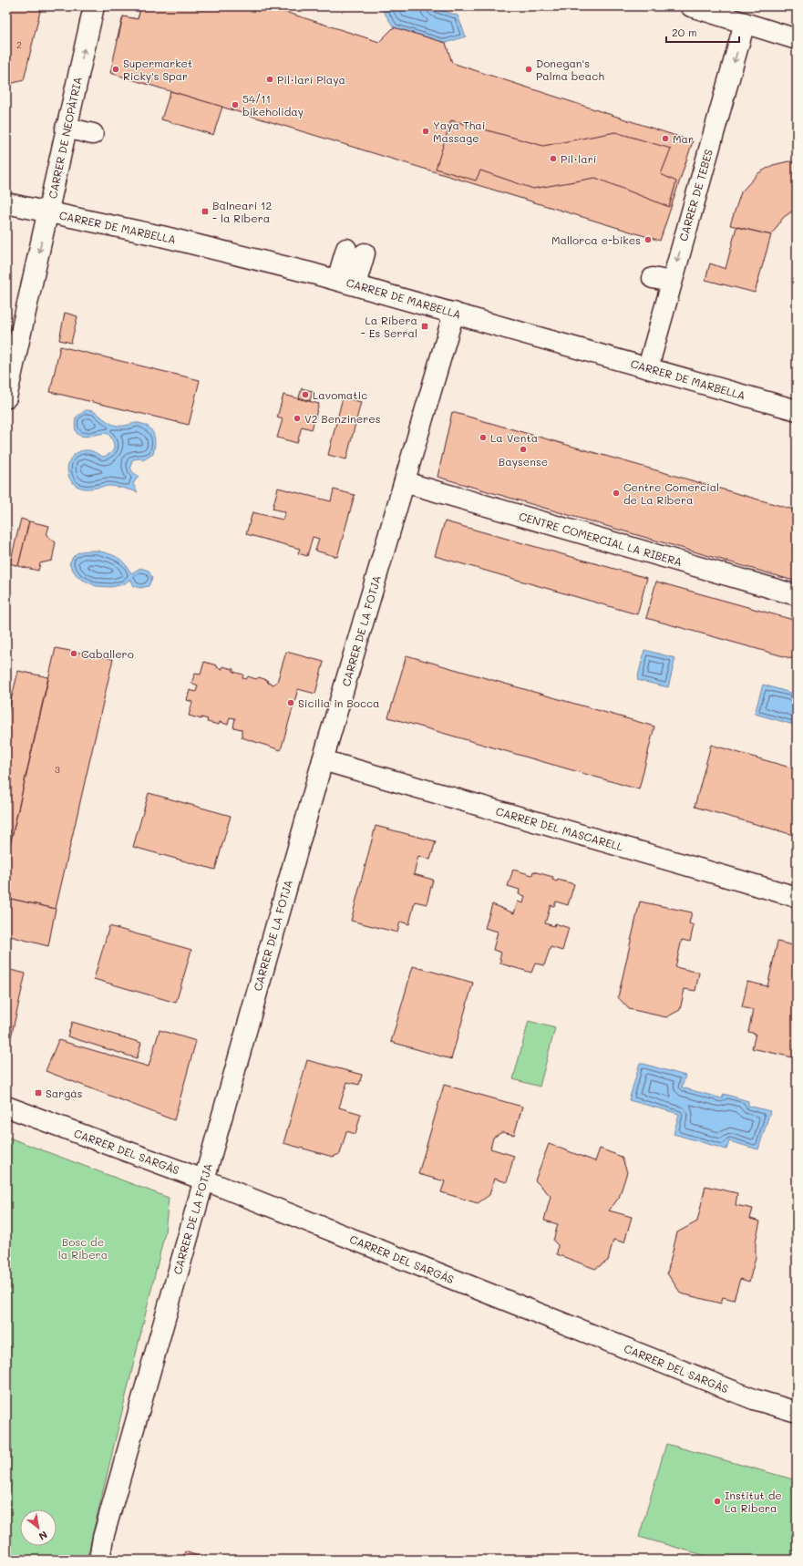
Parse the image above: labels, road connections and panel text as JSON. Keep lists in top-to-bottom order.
{
  "streets": {
    "street": [
      "CARRER DE NEOPÀTRIA",
      "CARRER DE TEBES",
      "CARRER DE MARBELLA",
      "CENTRE COMERCIAL LA RIBERA",
      "CARRER DE LA FOTJA",
      "CARRER DEL MASCARELL",
      "CARRER DEL SARGÀS"
    ]
  },
  "crossings": [
    ["CARRER DE NEOPÀTRIA", "CARRER DE MARBELLA"],
    ["CARRER DE TEBES", "CARRER DE MARBELLA"],
    ["CARRER DE MARBELLA", "CARRER DE LA FOTJA"],
    ["CENTRE COMERCIAL LA RIBERA", "CARRER DE LA FOTJA"],
    ["CARRER DE LA FOTJA", "CARRER DEL MASCARELL"],
    ["CARRER DE LA FOTJA", "CARRER DEL SARGÀS"]
  ],
  "one_way": ["CARRER DE TEBES"],
  "parks": ["Bosc de la Ribera"],
  "places": {
    "other": [
      "Supermarket Ricky's Spar",
      "Donegan's Palma beach",
      "Pil·larí Playa",
      "54/11 bikeholiday",
      "Yaya Thai Massage",
      "Mar",
      "Pil·larí",
      "Mallorca e-bikes",
      "Lavomatic",
      "V2 Benzineres",
      "La Venta",
      "Baysense",
      "Centre Comercial de La Ribera",
      "Caballero",
      "Sicilia in Bocca",
      "Institut de La Ribera"
    ],
    "transit": ["Balneari 12 - la Ribera", "La Ribera - Es Serral", "Sargàs"]
  },
  "house_numbers": ["2", "3"],
  "scale_bar": "20 m",
  "north": "bottom right"
}
